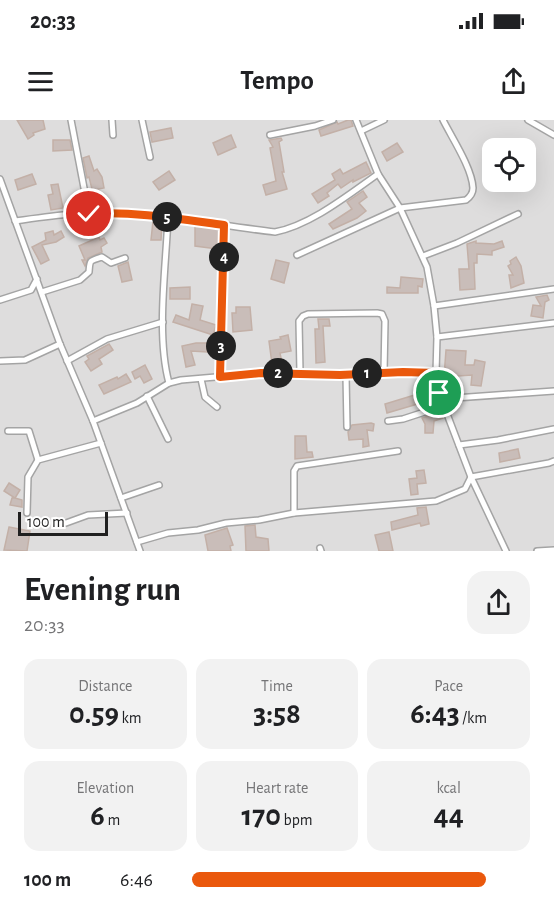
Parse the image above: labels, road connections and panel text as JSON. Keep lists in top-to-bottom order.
{
  "scale_bar": "100 m",
  "page": {
    "status": "20:33",
    "header": "Tempo",
    "pins": [
      "5",
      "4",
      "3",
      "1",
      "2"
    ],
    "scale": "100 m",
    "heading": ["Evening run", "20:33"],
    "stats": [
      ["Distance", "0.59 km"],
      ["Time", "3:58"],
      ["Pace", "6:43 /km"],
      ["Elevation", "6 m"],
      ["Heart rate", "170 bpm"],
      ["kcal", "44"]
    ],
    "list": [
      {
        "name": "100 m",
        "note": "6:46"
      }
    ]
  }
}
